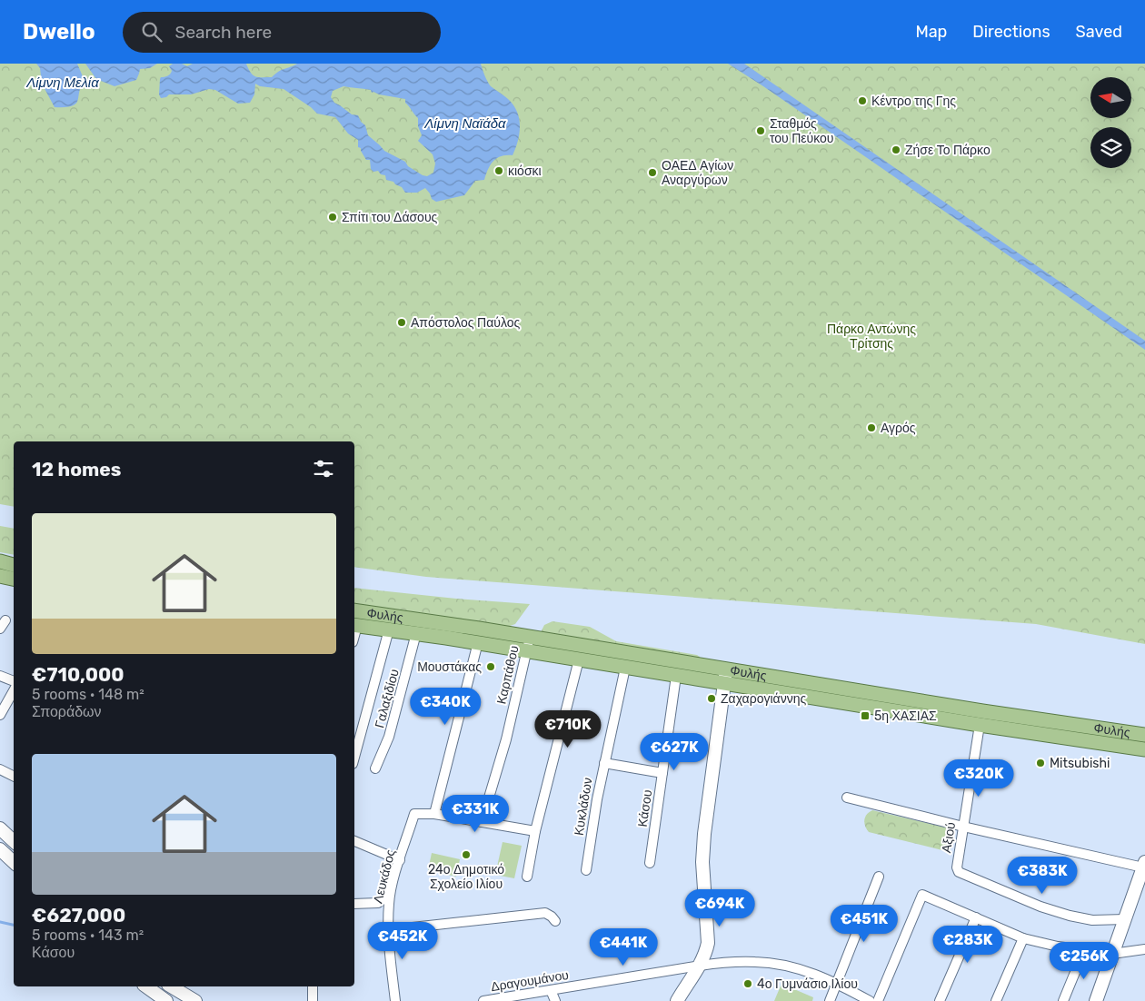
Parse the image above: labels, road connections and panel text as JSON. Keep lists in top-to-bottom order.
{
  "streets": {
    "main road": ["Φυλής"],
    "street": [
      "Καρπάθου",
      "Γαλαξιδίου",
      "Κυκλάδων",
      "Κάσου",
      "Αξιού",
      "Λευκάδος",
      "Δραγουμάνου"
    ]
  },
  "crossings": [
    ["Φυλής", "Καρπάθου"],
    ["Φυλής", "Γαλαξιδίου"],
    ["Φυλής", "Κυκλάδων"],
    ["Φυλής", "Κάσου"],
    ["Φυλής", "Αξιού"]
  ],
  "water": ["Λίμνη Μελία", "Λίμνη Ναϊάδα"],
  "parks": ["Πάρκο Αντώνης Τρίτσης"],
  "places": {
    "other": [
      "Κέντρο της Γης",
      "Σταθμός του Πεύκου",
      "Ζήσε Το Πάρκο",
      "κιόσκι",
      "ΟΑΕΔ Αγίων Αναργύρων",
      "Σπίτι του Δάσους",
      "Απόστολος Παύλος",
      "Αγρός",
      "Μουστάκας",
      "Ζαχαρογιάννης",
      "Mitsubishi",
      "24ο Δημοτικό Σχολείο Ιλίου",
      "4ο Γυμνάσιο Ιλίου"
    ],
    "transit": ["5η ΧΑΣΙΑΣ"]
  },
  "north": "left",
  "page": {
    "header": "Dwello",
    "search": "Search here",
    "nav": ["Map", "Directions", "Saved"],
    "heading": "12 homes",
    "list": [
      {
        "name": "€710,000",
        "note": "5 rooms · 148 m² · Σποράδων"
      },
      {
        "name": "€627,000",
        "note": "5 rooms · 143 m² · Κάσου"
      }
    ],
    "price": [
      "€340K",
      "€710K",
      "€627K",
      "€320K",
      "€331K",
      "€383K",
      "€694K",
      "€451K",
      "€452K",
      "€283K",
      "€441K",
      "€256K"
    ]
  }
}
